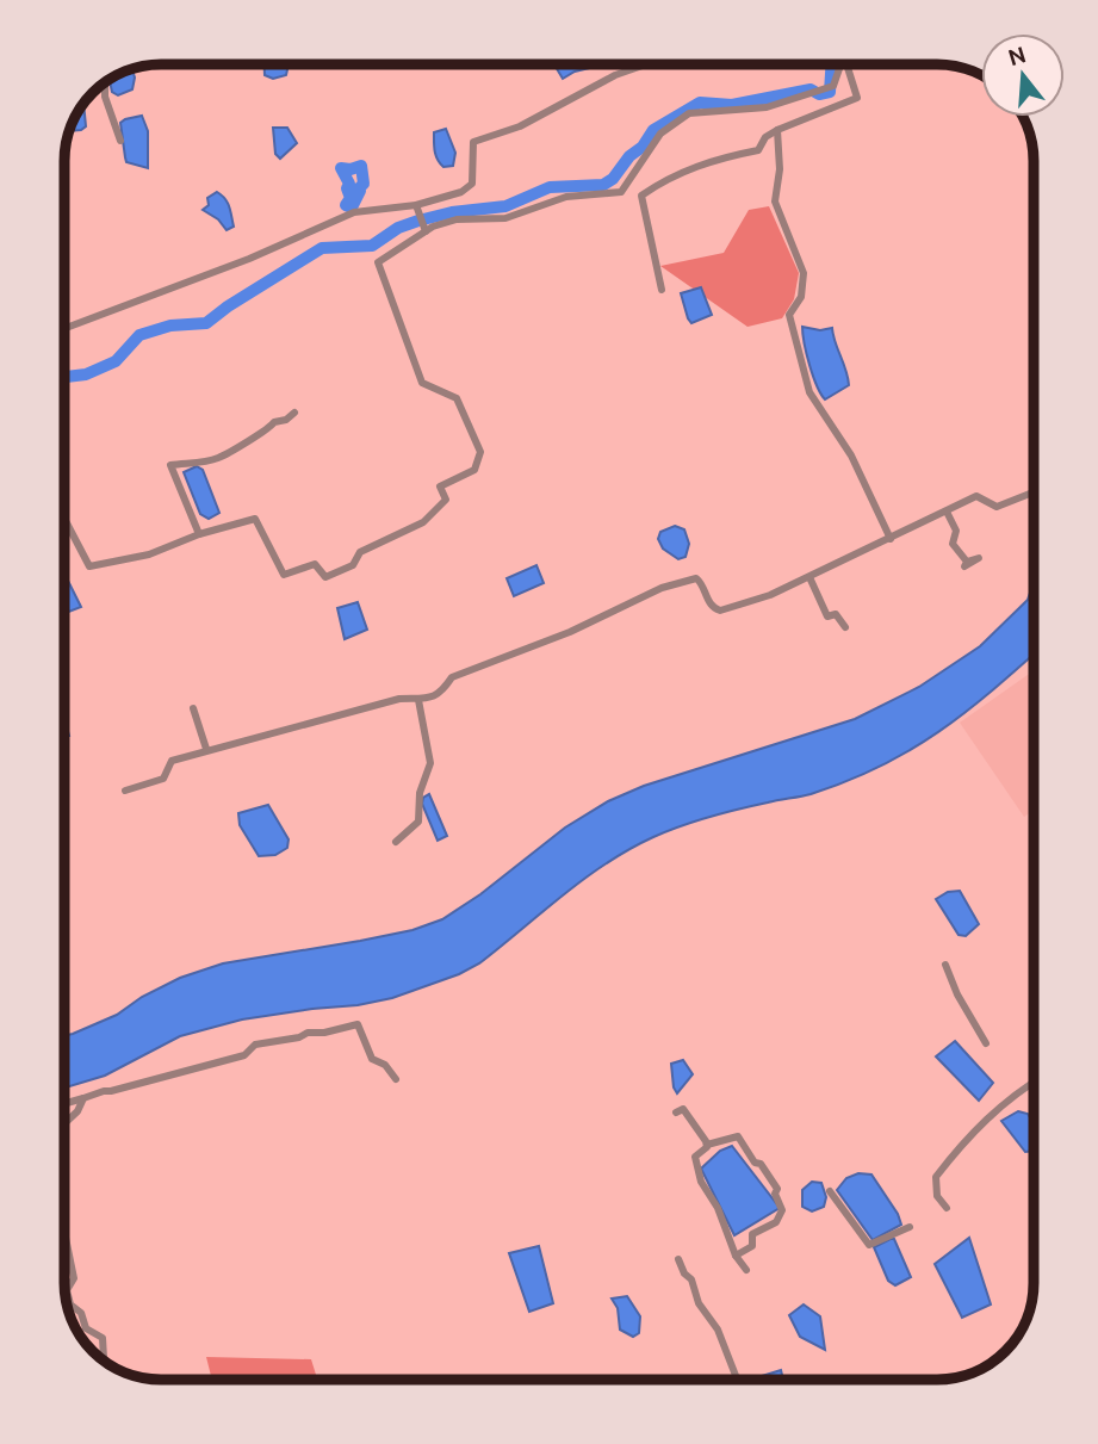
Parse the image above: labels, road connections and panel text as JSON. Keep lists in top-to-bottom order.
{
  "north": "top"
}
